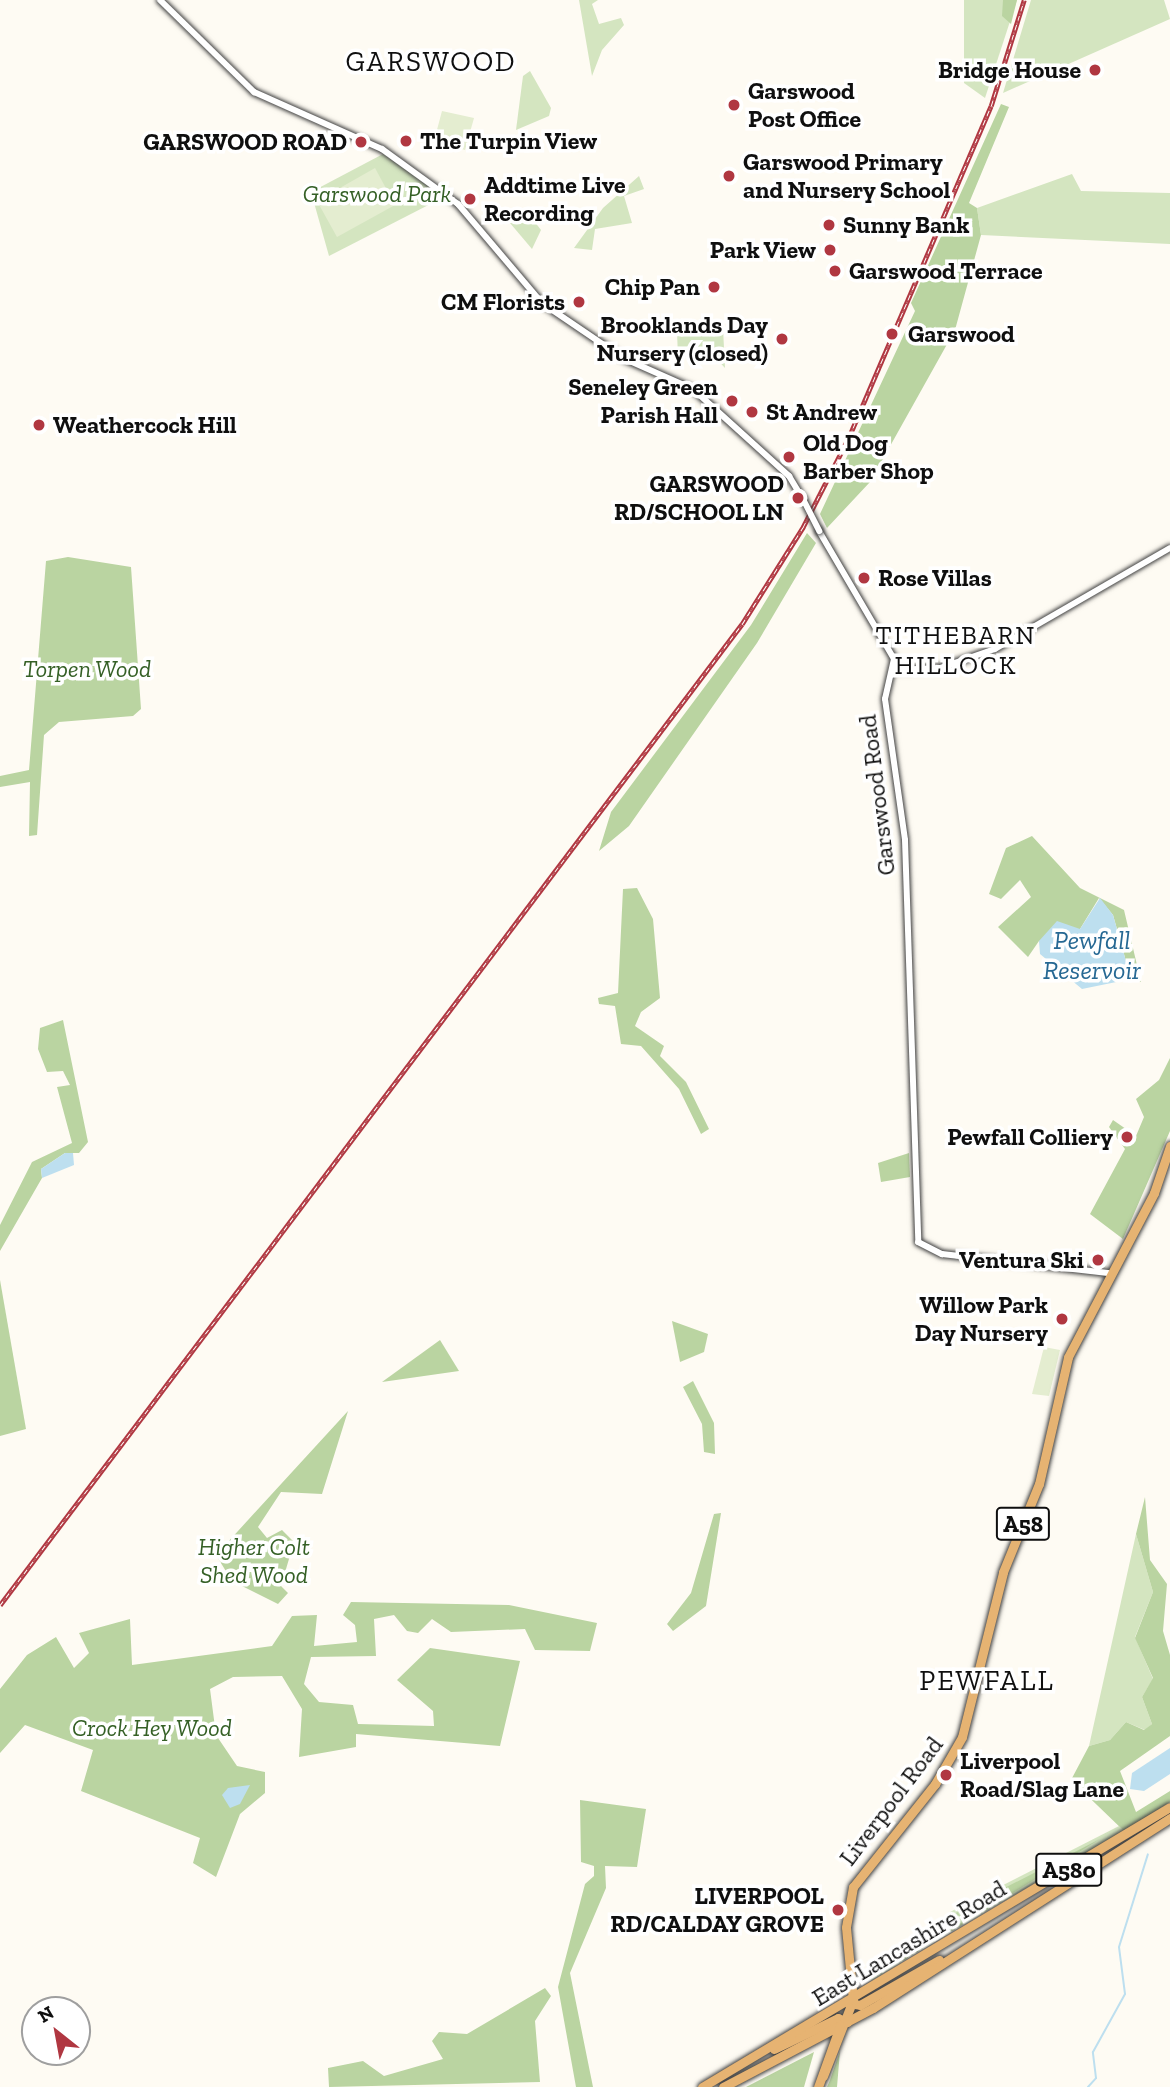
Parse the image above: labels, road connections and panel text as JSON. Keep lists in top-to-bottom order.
{
  "streets": {
    "highway": [
      "A58",
      "Liverpool Road",
      "A580",
      "East Lancashire Road"
    ],
    "street": ["Garswood Road"]
  },
  "crossings": [
    ["Garswood Road", "Liverpool Road"],
    ["A58", "Liverpool Road"],
    ["A58", "East Lancashire Road"],
    ["Liverpool Road", "East Lancashire Road"]
  ],
  "districts": ["GARSWOOD", "TITHEBARN HILLOCK", "PEWFALL"],
  "water": ["Pewfall Reservoir"],
  "parks": [
    "Garswood Park",
    "Torpen Wood",
    "Higher Colt Shed Wood",
    "Crock Hey Wood"
  ],
  "places": [
    "Bridge House",
    "Garswood Post Office",
    "The Turpin View",
    "GARSWOOD ROAD",
    "Garswood Primary and Nursery School",
    "Addtime Live Recording",
    "Sunny Bank",
    "Park View",
    "Garswood Terrace",
    "Chip Pan",
    "CM Florists",
    "Garswood",
    "Brooklands Day Nursery (closed)",
    "Seneley Green Parish Hall",
    "St Andrew",
    "Weathercock Hill",
    "Old Dog Barber Shop",
    "GARSWOOD RD/SCHOOL LN",
    "Rose Villas",
    "Pewfall Colliery",
    "Ventura Ski",
    "Willow Park Day Nursery",
    "Liverpool Road/Slag Lane",
    "LIVERPOOL RD/CALDAY GROVE"
  ],
  "north": "top left"
}
